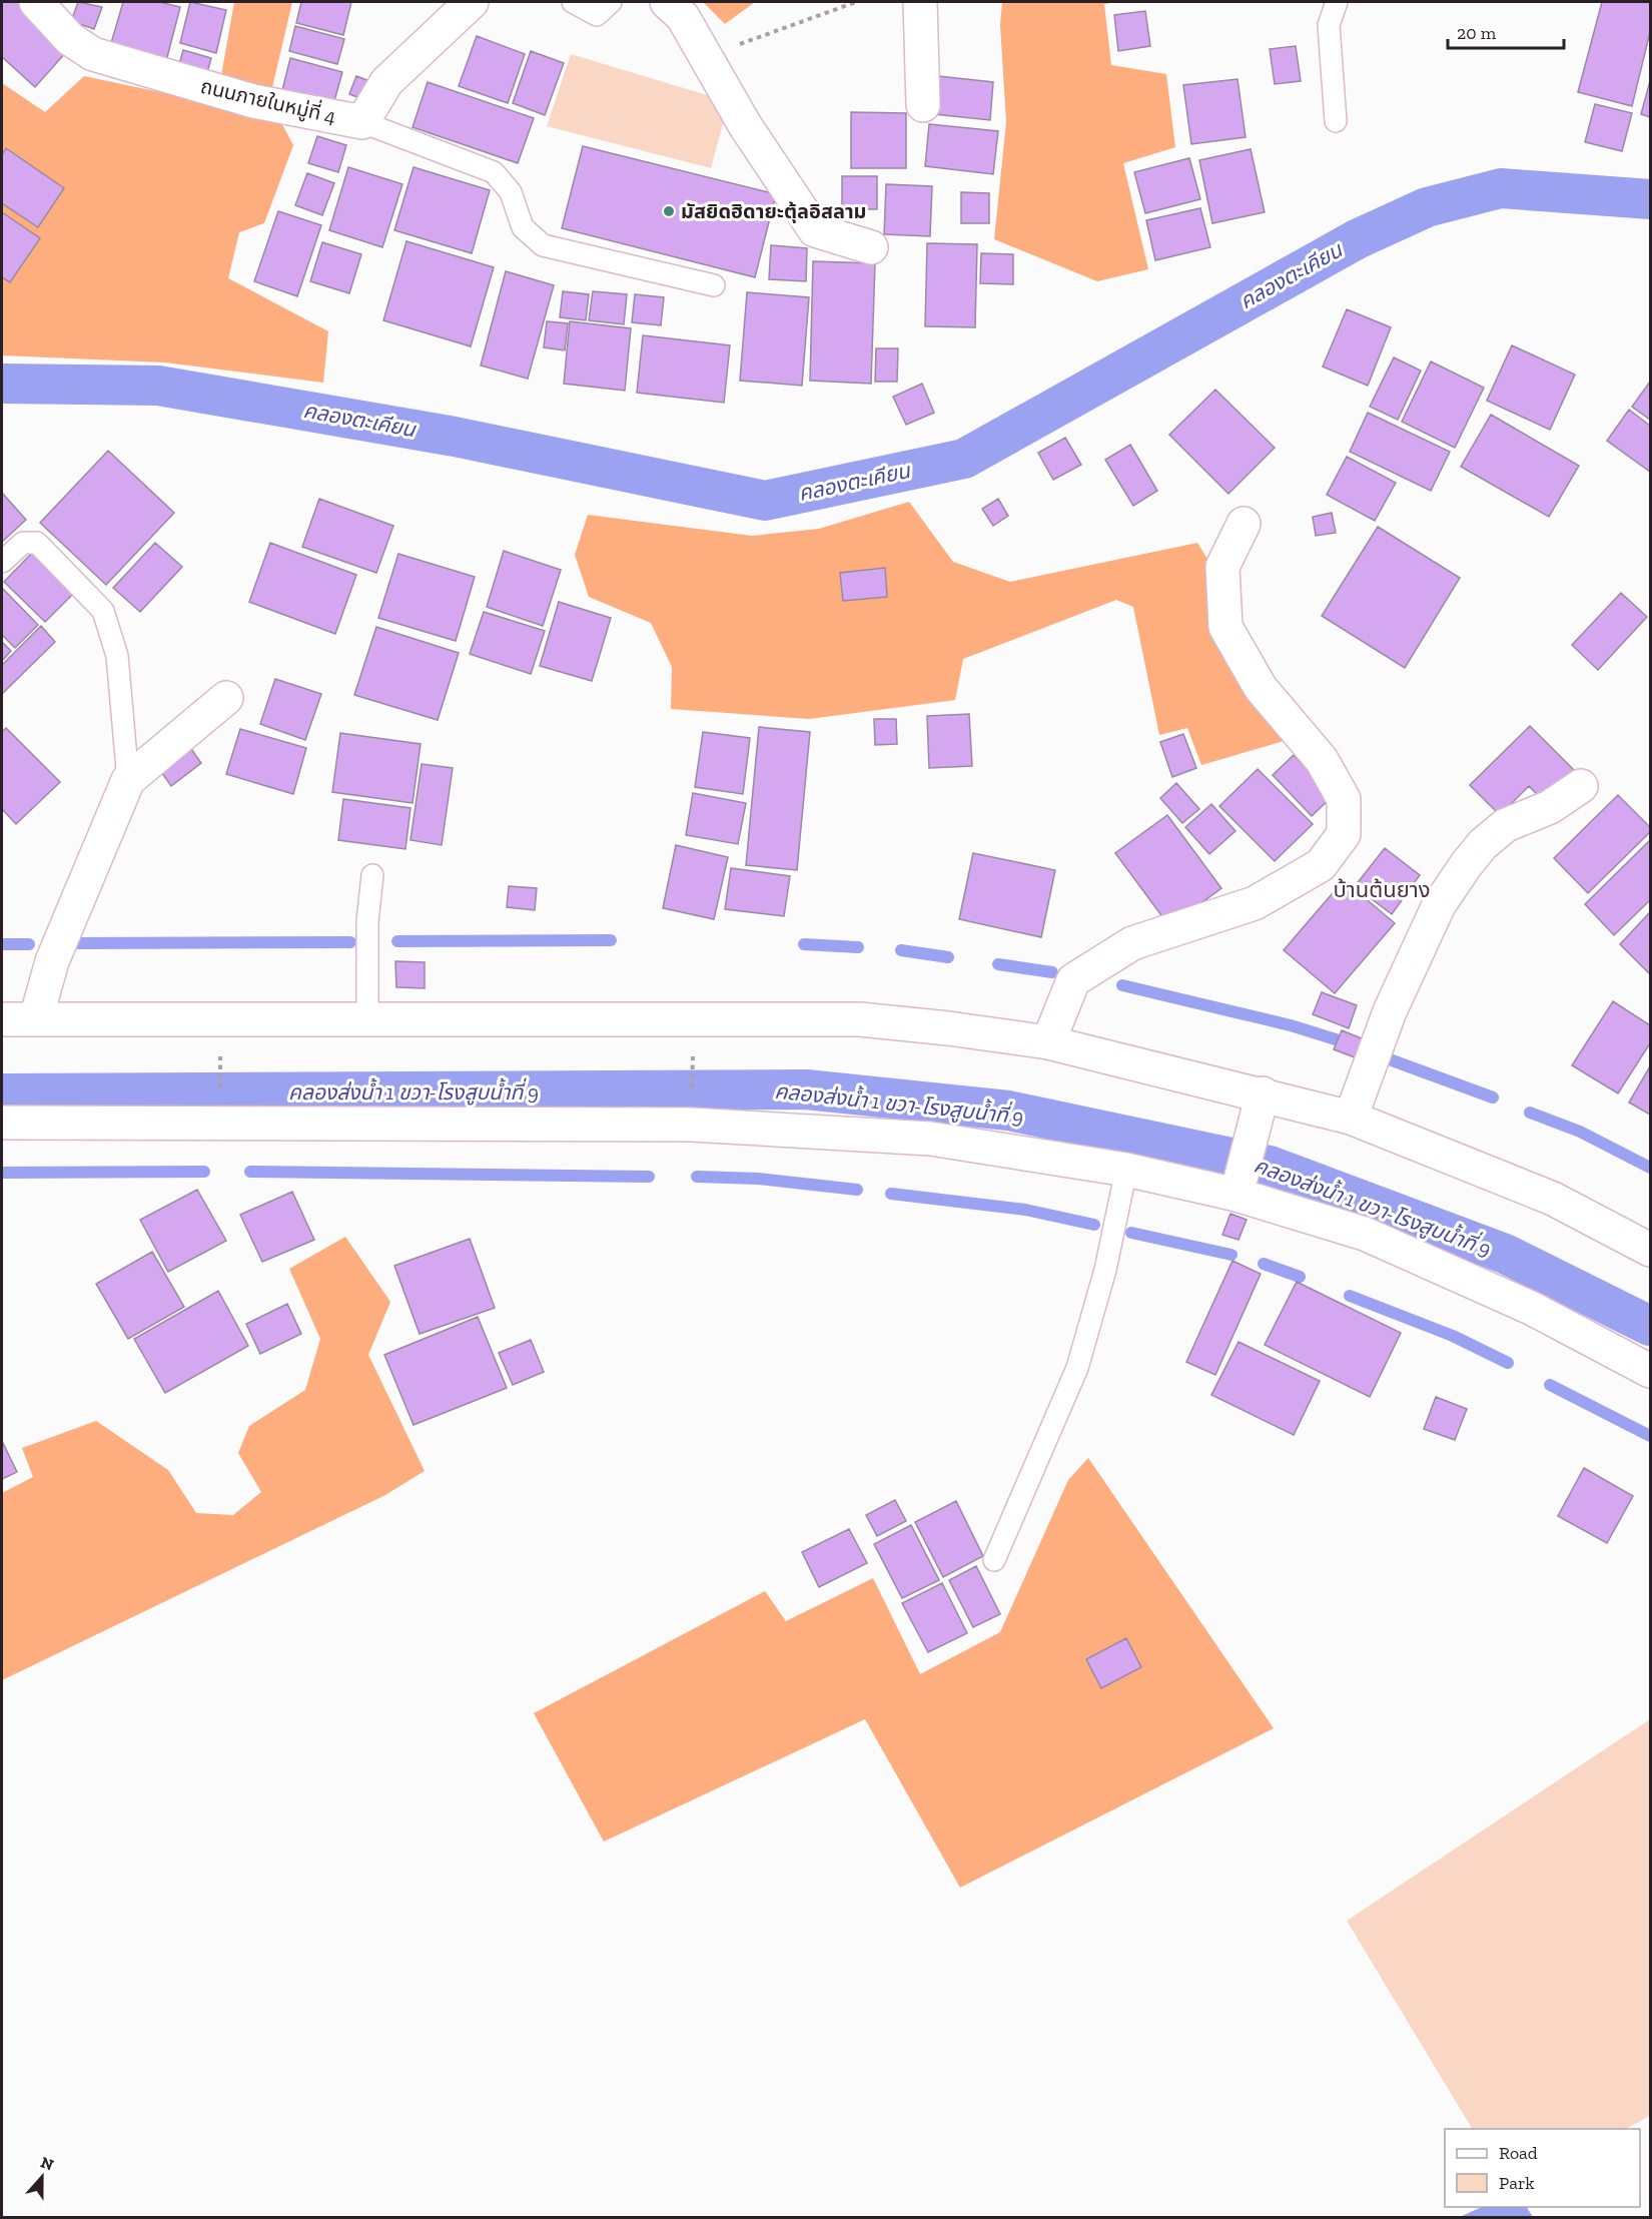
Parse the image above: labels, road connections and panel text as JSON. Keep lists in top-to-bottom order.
{
  "streets": {
    "street": ["ถนนภายในหมู่ที่ 4"]
  },
  "districts": ["บ้านต้นยาง"],
  "water": ["คลองตะเคียน", "คลองส่งน้ำ 1 ขวา-โรงสูบน้ำที่ 9"],
  "places": ["มัสยิดฮิดายะตุ้ลอิสลาม"],
  "legend": ["Road", "Park"],
  "scale_bar": "20 m",
  "north": "top"
}
